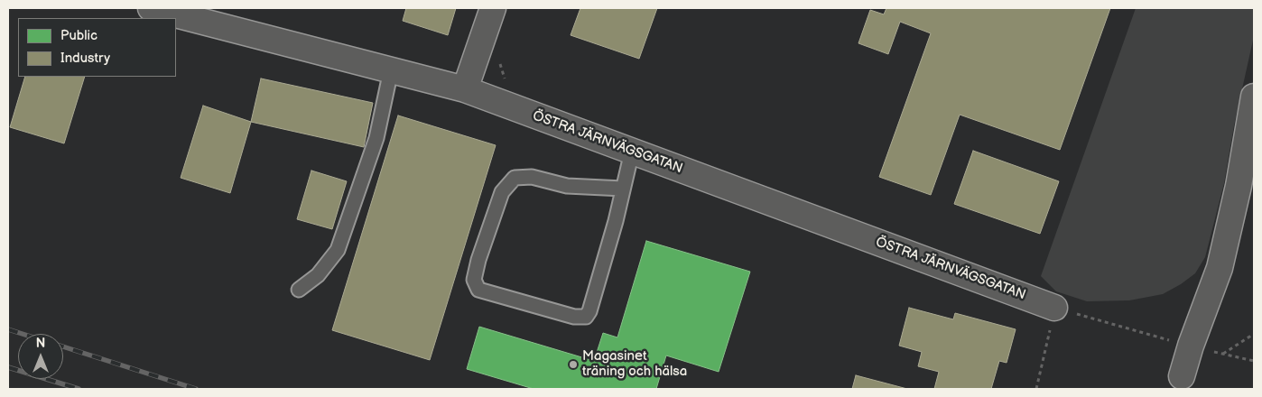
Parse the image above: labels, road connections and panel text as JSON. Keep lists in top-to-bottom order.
{
  "streets": {
    "street": ["ÖSTRA JÄRNVÄGSGATAN"]
  },
  "places": ["Magasinet träning och hälsa"],
  "legend": ["Public", "Industry"],
  "north": "top"
}
